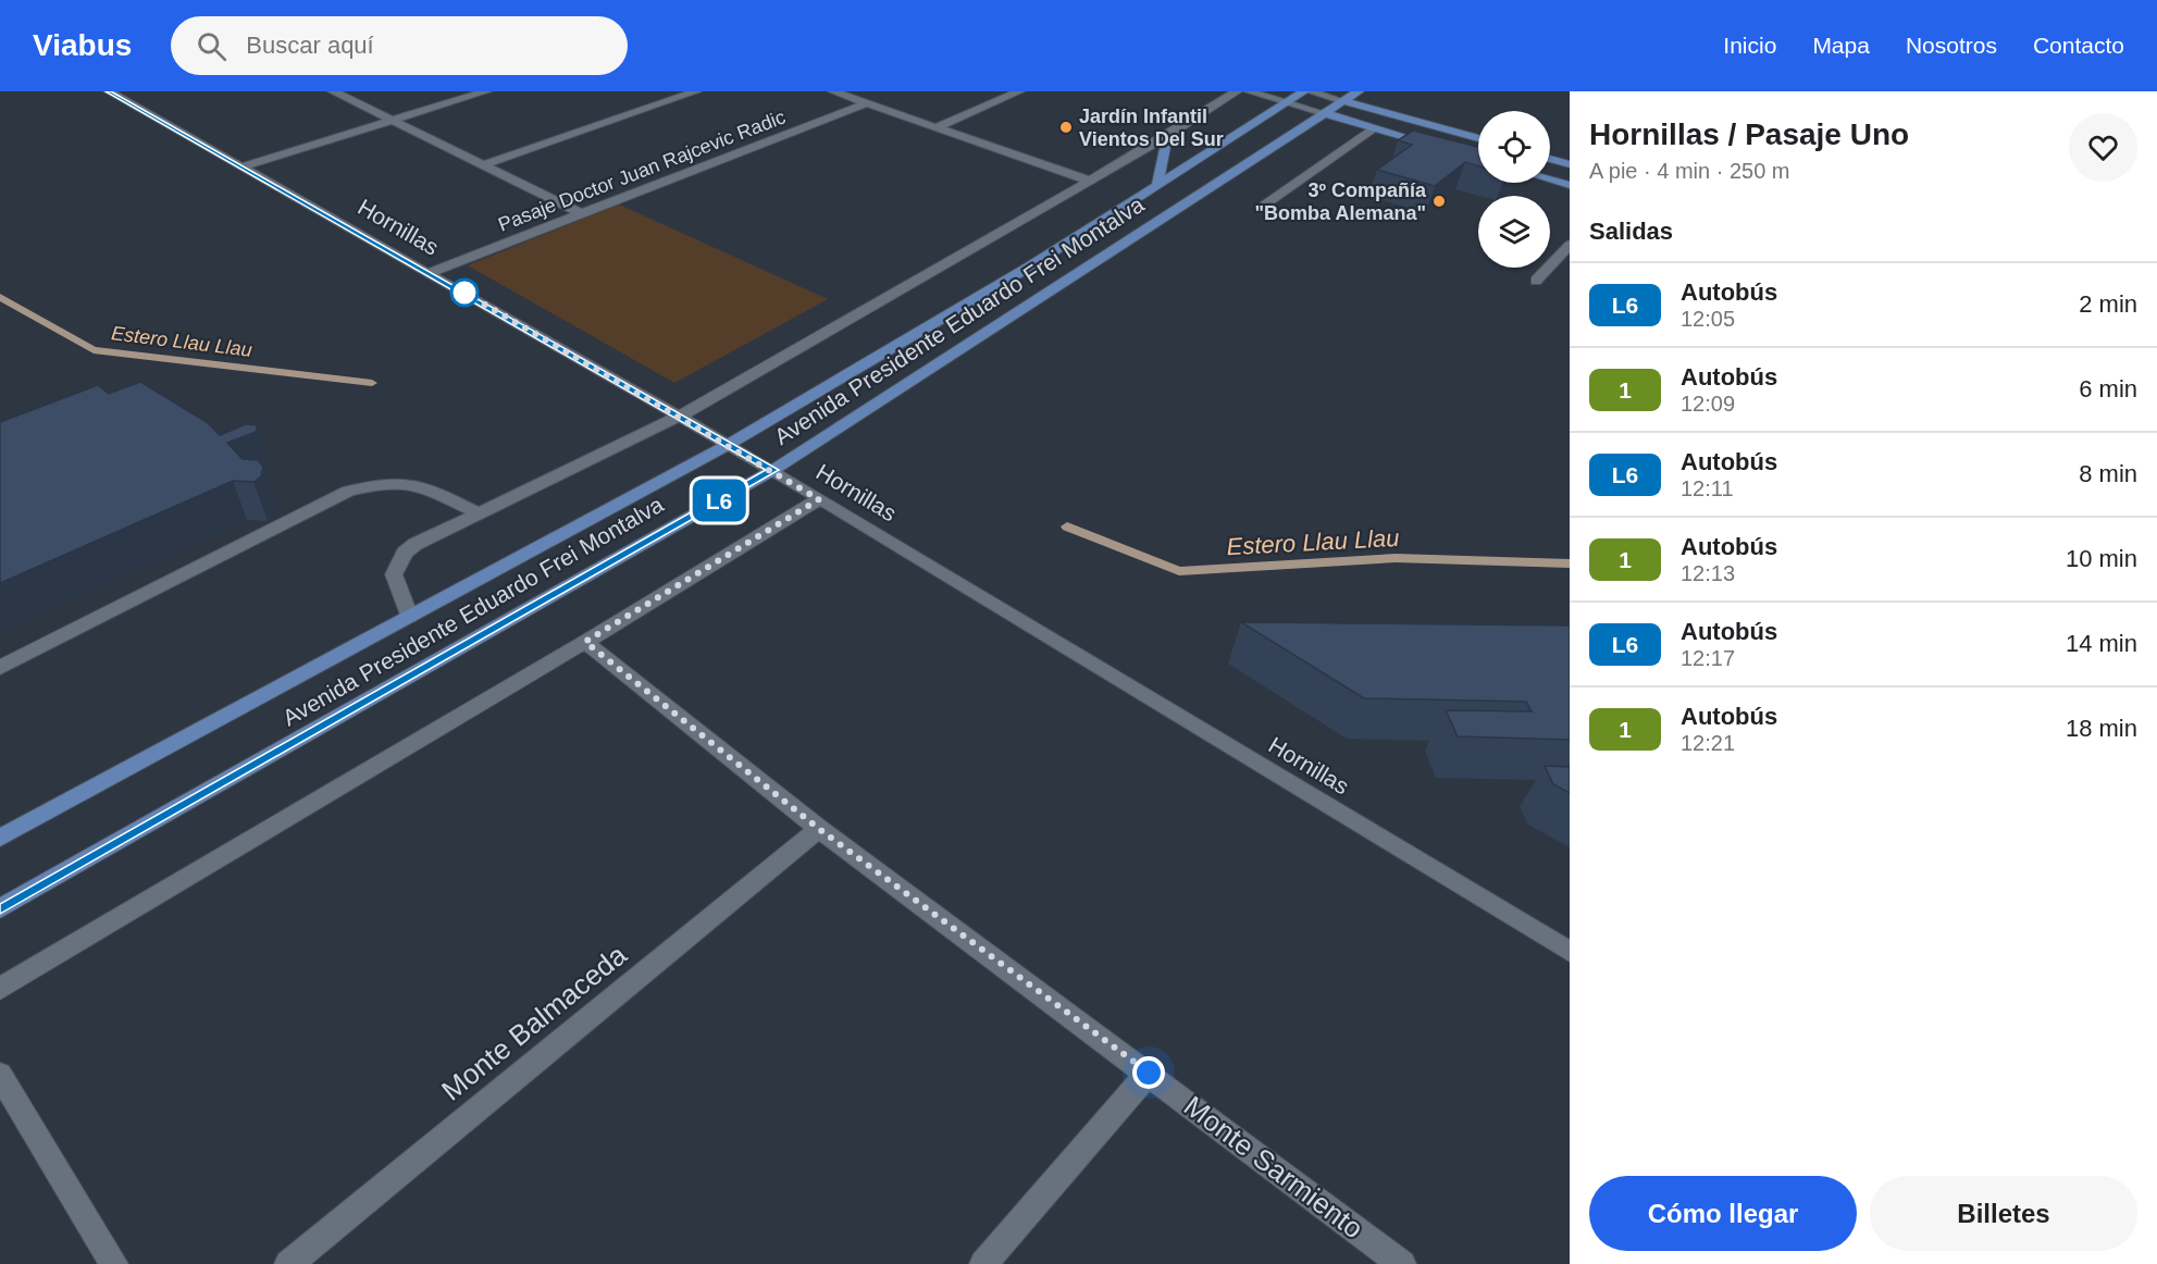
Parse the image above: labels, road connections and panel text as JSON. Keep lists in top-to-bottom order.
{
  "streets": {
    "main road": ["Avenida Presidente Eduardo Frei Montalva"],
    "street": [
      "Pasaje Doctor Juan Rajcevic Radic",
      "Hornillas",
      "Monte Balmaceda",
      "Monte Sarmiento"
    ]
  },
  "crossings": [
    ["Pasaje Doctor Juan Rajcevic Radic", "Hornillas"],
    ["Hornillas", "Avenida Presidente Eduardo Frei Montalva"],
    ["Monte Balmaceda", "Monte Sarmiento"]
  ],
  "water": ["Estero Llau Llau"],
  "places": ["Jardín Infantil Vientos Del Sur", "3º Compañía \"Bomba Alemana\""],
  "lines": ["bus line L6"],
  "page": {
    "header": "Viabus",
    "search": "Buscar aquí",
    "nav": [
      "Inicio",
      "Mapa",
      "Nosotros",
      "Contacto"
    ],
    "on_map": "L6",
    "heading": [
      ["Hornillas / Pasaje Uno", "A pie · 4 min · 250 m"],
      "Salidas"
    ],
    "list": [
      {
        "mark": "L6",
        "name": "Autobús",
        "note": "12:05",
        "value": "2 min"
      },
      {
        "mark": "1",
        "name": "Autobús",
        "note": "12:09",
        "value": "6 min"
      },
      {
        "mark": "L6",
        "name": "Autobús",
        "note": "12:11",
        "value": "8 min"
      },
      {
        "mark": "1",
        "name": "Autobús",
        "note": "12:13",
        "value": "10 min"
      },
      {
        "mark": "L6",
        "name": "Autobús",
        "note": "12:17",
        "value": "14 min"
      },
      {
        "mark": "1",
        "name": "Autobús",
        "note": "12:21",
        "value": "18 min"
      }
    ],
    "buttons": ["Cómo llegar", "Billetes"]
  }
}
